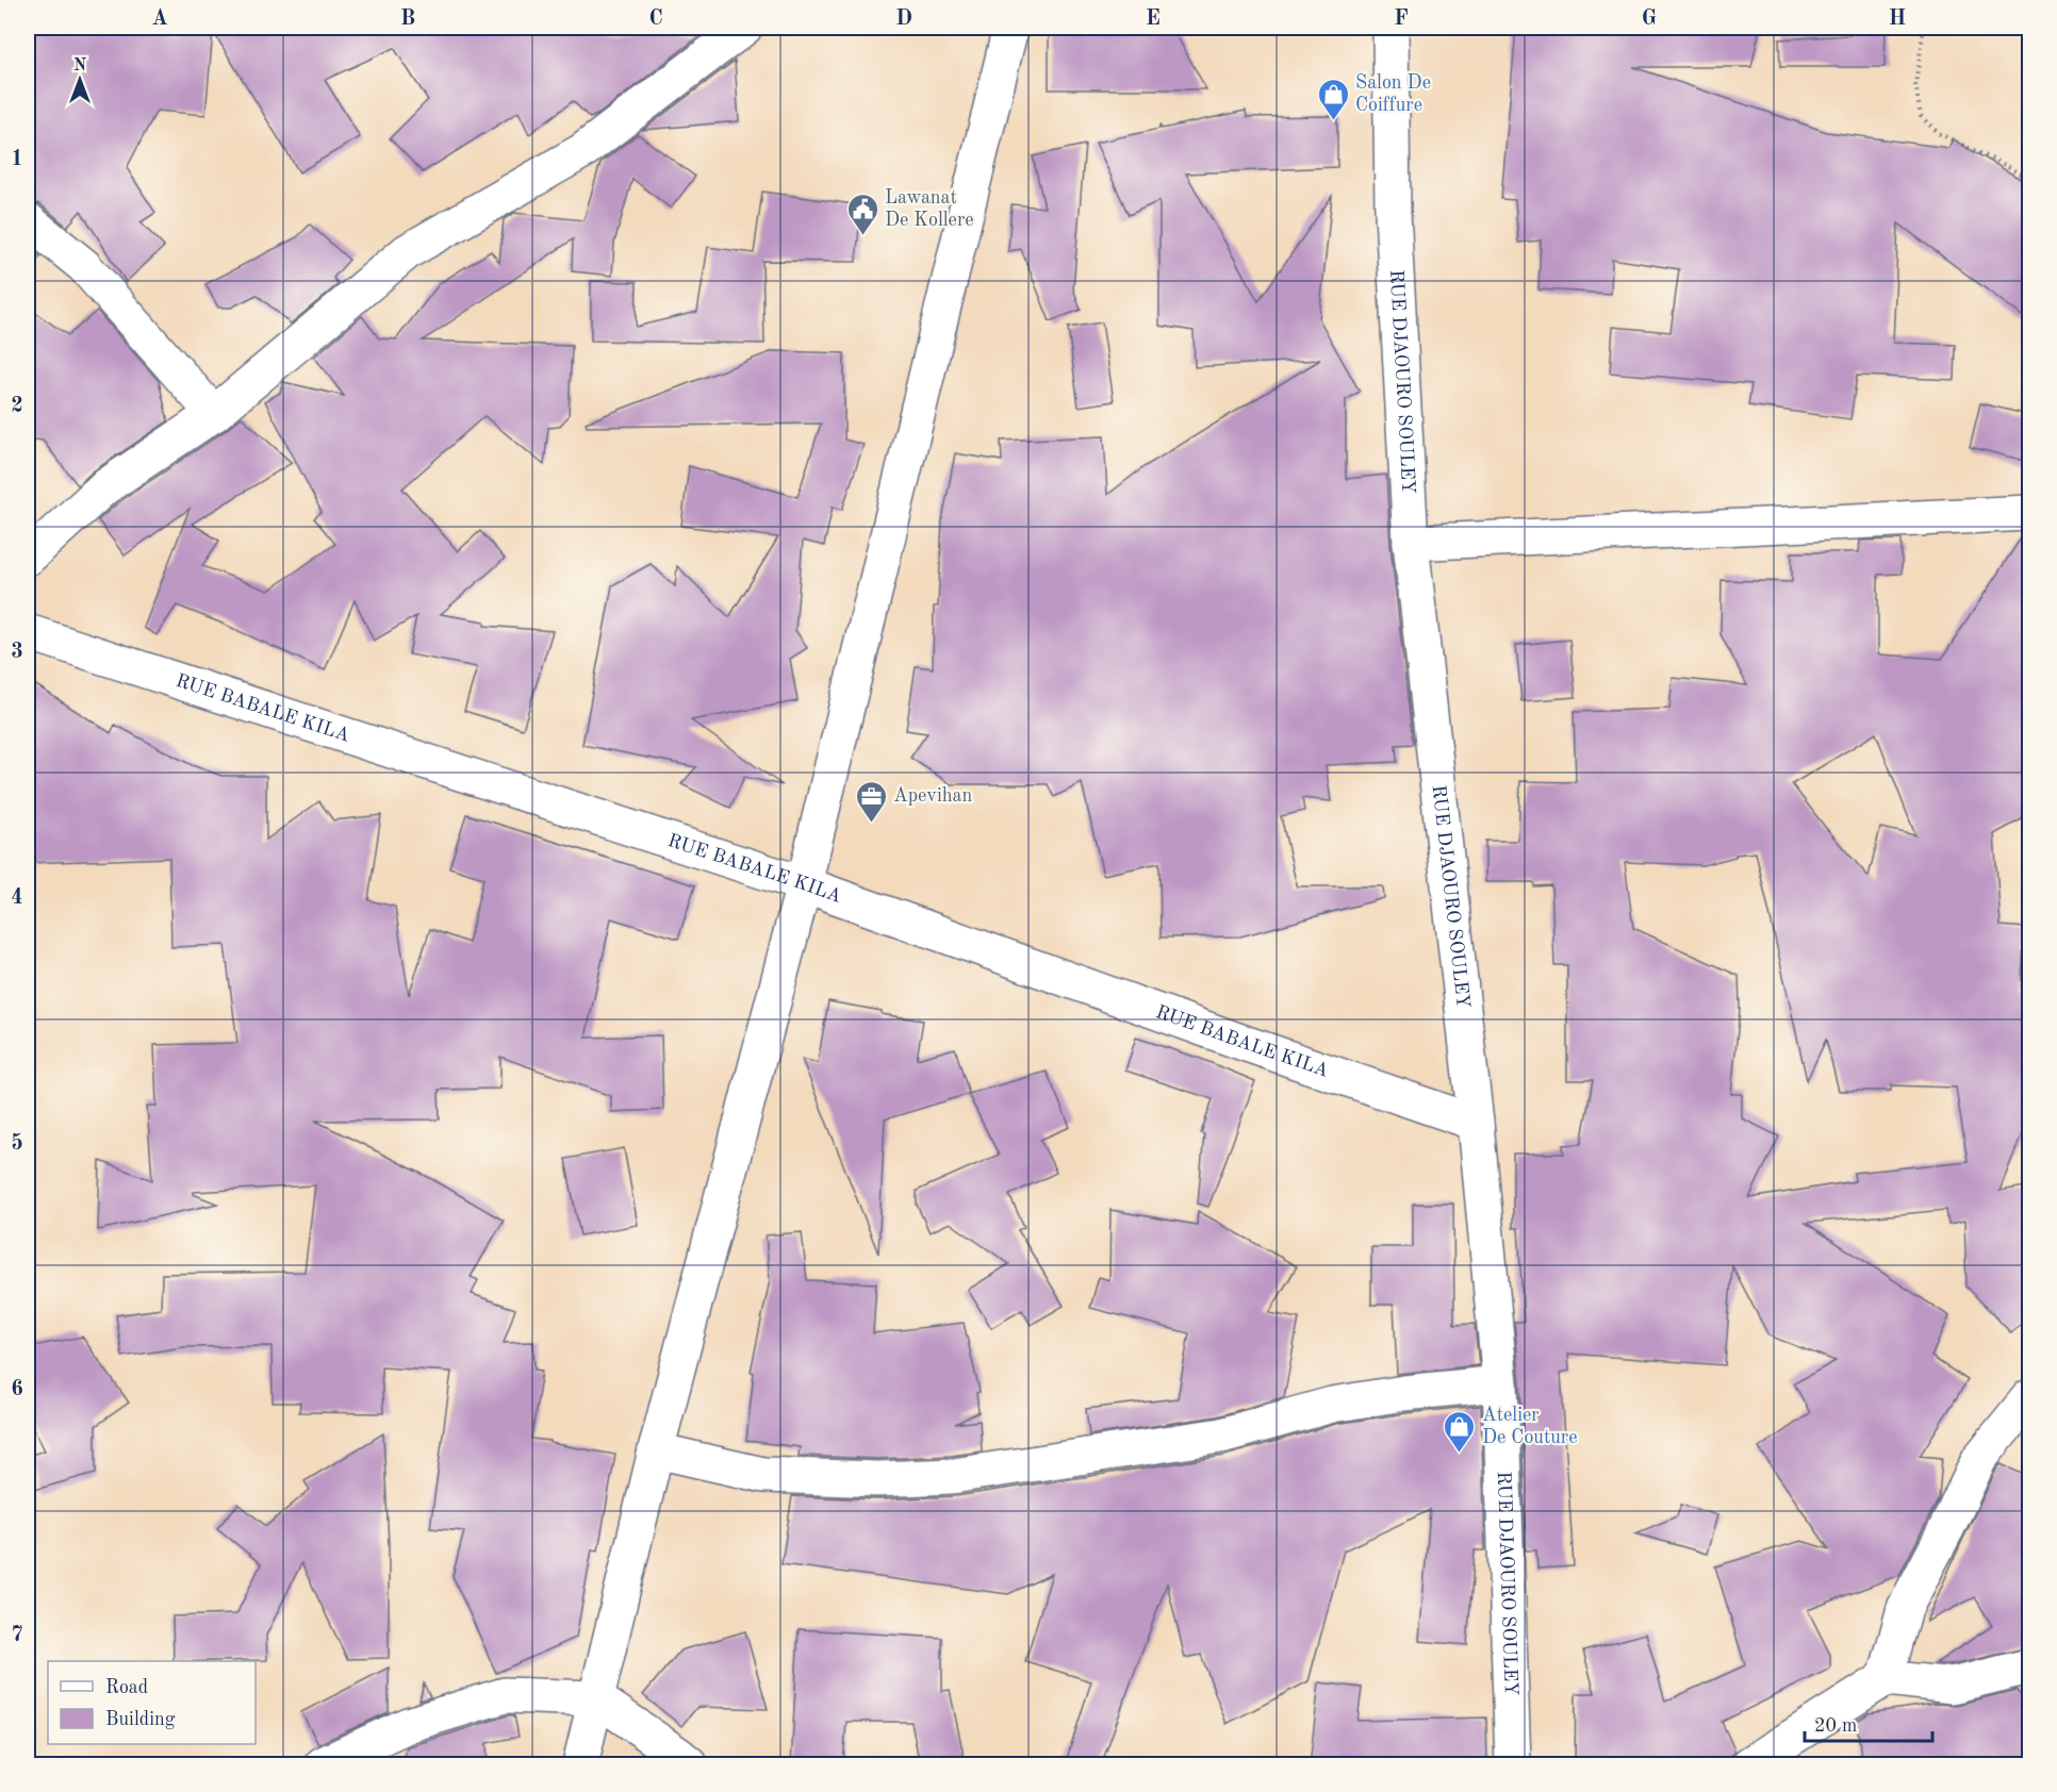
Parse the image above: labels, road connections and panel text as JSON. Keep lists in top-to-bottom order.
{
  "streets": {
    "street": ["RUE DJAOURO SOULEY", "RUE BABALE KILA"]
  },
  "crossings": [
    ["RUE DJAOURO SOULEY", "RUE BABALE KILA"]
  ],
  "places": {
    "shop": ["Salon De Coiffure", "Atelier De Couture"],
    "public building": ["Lawanat De Kollere"],
    "office": ["Apevihan"]
  },
  "legend": ["Road", "Building"],
  "scale_bar": "20 m",
  "north": "top",
  "grid": {
    "columns": [
      "A",
      "B",
      "C",
      "D",
      "E",
      "F",
      "G",
      "H"
    ],
    "rows": [
      "1",
      "2",
      "3",
      "4",
      "5",
      "6",
      "7"
    ]
  }
}
